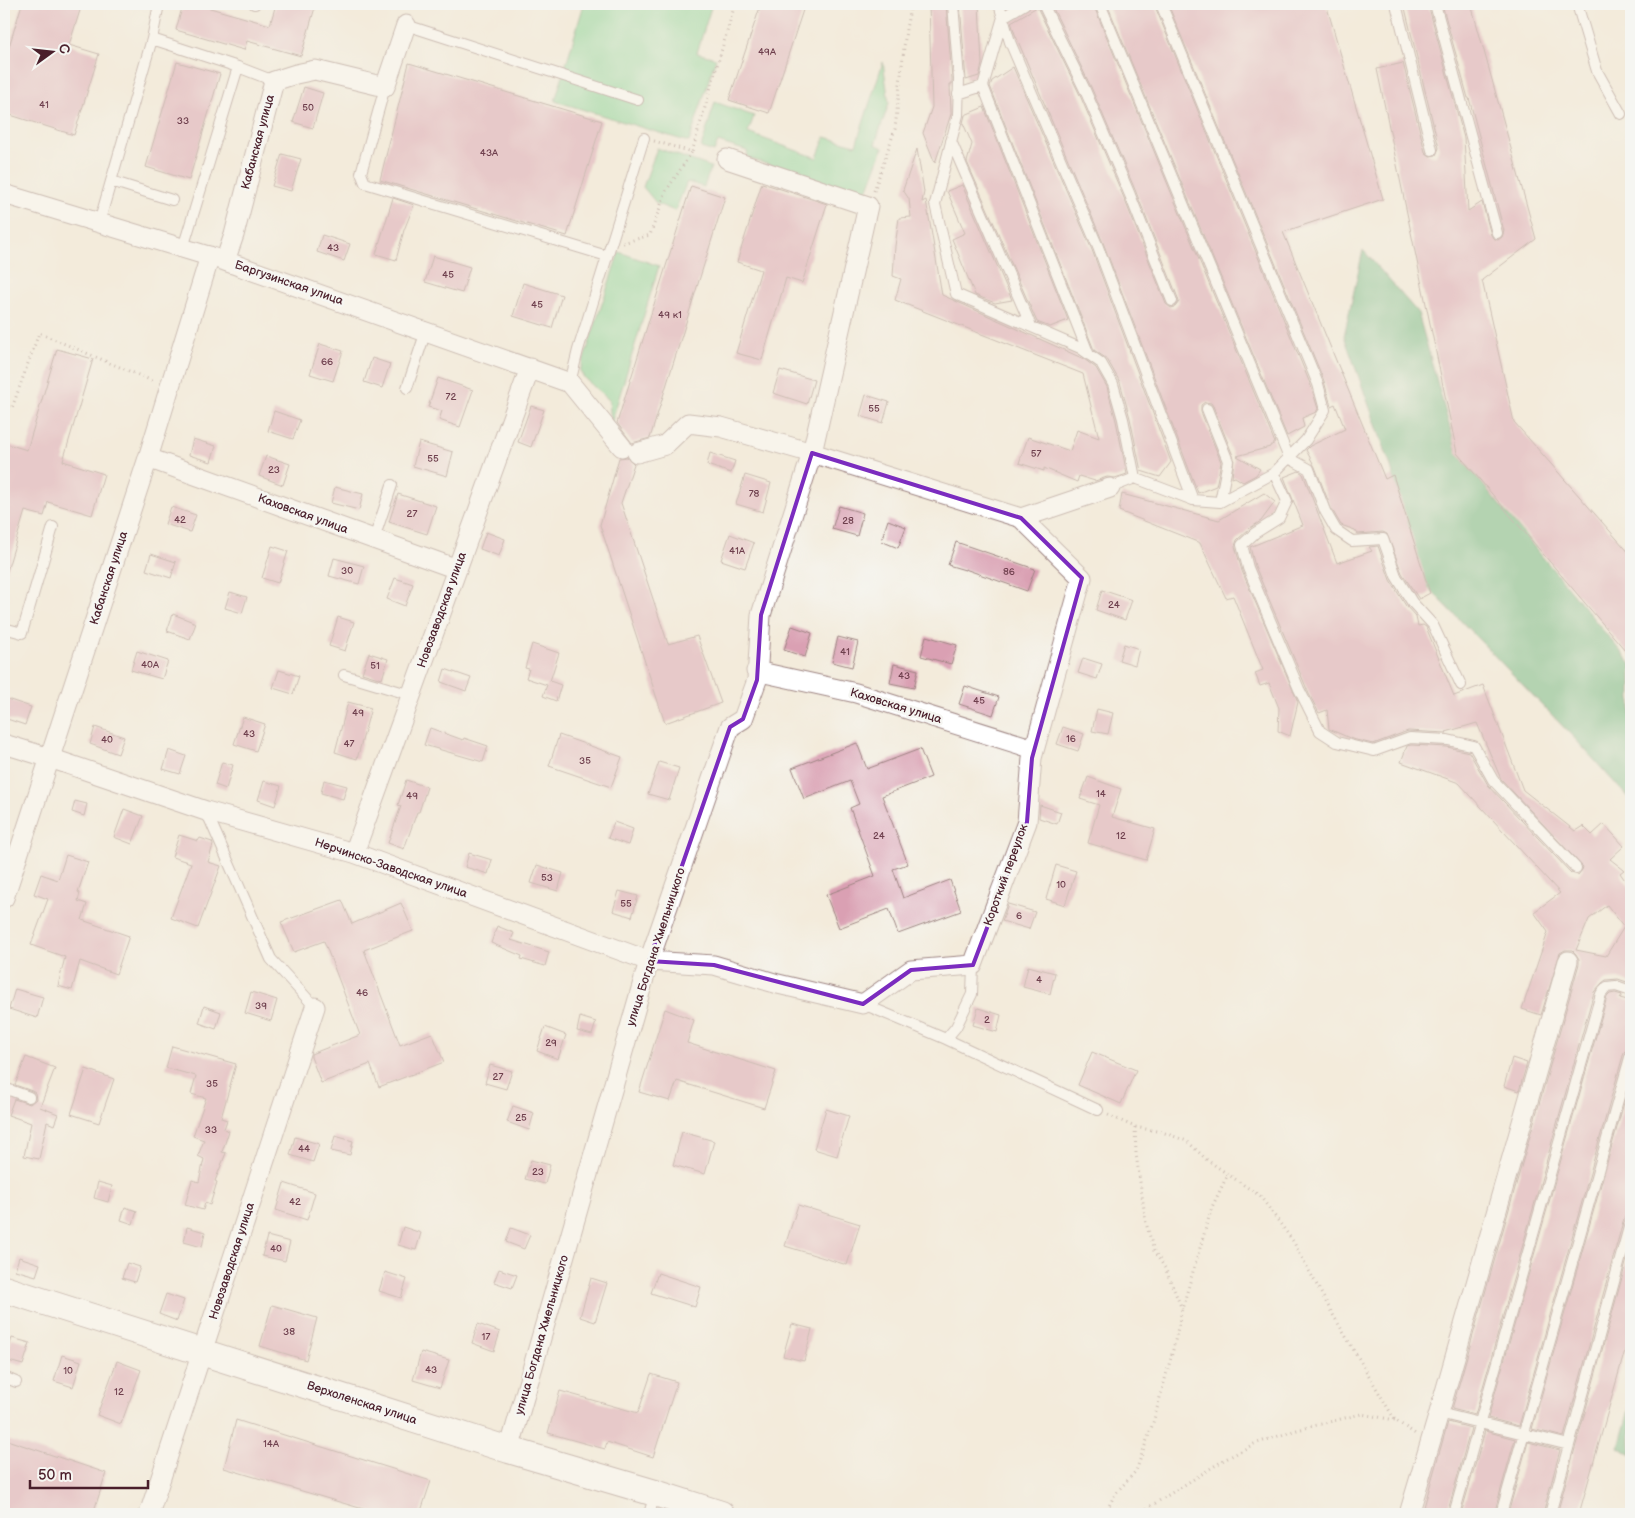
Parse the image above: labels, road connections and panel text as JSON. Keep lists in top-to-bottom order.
{
  "streets": {
    "main road": ["Верхоленская улица"],
    "street": [
      "Кабанская улица",
      "Баргузинская улица",
      "Каховская улица",
      "Новозаводская улица",
      "Нерчинско-Заводская улица",
      "Короткий переулок",
      "улица Богдана Хмельницкого"
    ]
  },
  "crossings": [
    ["Кабанская улица", "Баргузинская улица"],
    ["Кабанская улица", "Каховская улица"],
    ["Кабанская улица", "Нерчинско-Заводская улица"],
    ["Баргузинская улица", "Новозаводская улица"],
    ["Каховская улица", "Новозаводская улица"],
    ["Каховская улица", "Короткий переулок"],
    ["Каховская улица", "улица Богдана Хмельницкого"],
    ["Новозаводская улица", "Нерчинско-Заводская улица"],
    ["Новозаводская улица", "Верхоленская улица"],
    ["Нерчинско-Заводская улица", "улица Богдана Хмельницкого"],
    ["улица Богдана Хмельницкого", "Верхоленская улица"]
  ],
  "house_numbers": [
    "49А",
    "41",
    "50",
    "33",
    "43А",
    "43",
    "45",
    "45",
    "49 к1",
    "66",
    "72",
    "55",
    "57",
    "55",
    "23",
    "78",
    "27",
    "42",
    "28",
    "41А",
    "30",
    "86",
    "24",
    "41",
    "40А",
    "51",
    "43",
    "45",
    "49",
    "43",
    "16",
    "40",
    "47",
    "35",
    "14",
    "49",
    "24",
    "12",
    "53",
    "10",
    "55",
    "6",
    "4",
    "46",
    "39",
    "2",
    "29",
    "27",
    "35",
    "25",
    "33",
    "44",
    "23",
    "42",
    "40",
    "38",
    "17",
    "43",
    "10",
    "12",
    "14А"
  ],
  "scale_bar": "50 m",
  "north": "right"
}
